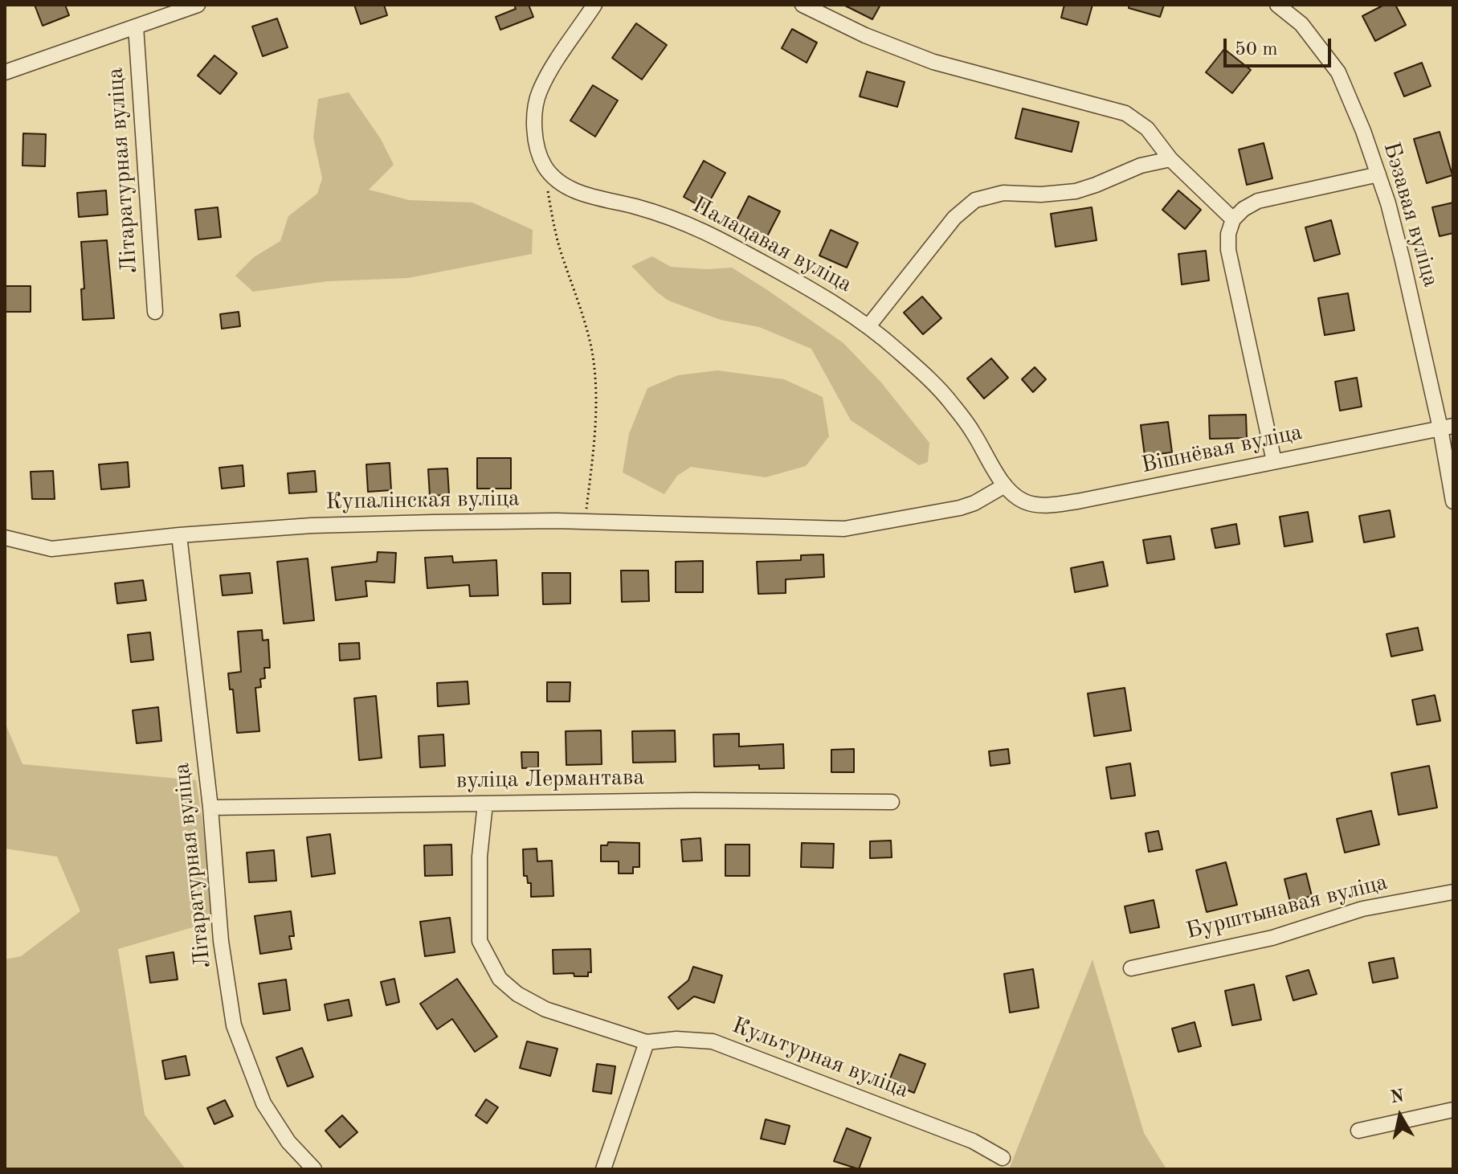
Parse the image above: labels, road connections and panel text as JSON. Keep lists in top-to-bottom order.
{
  "streets": {
    "street": [
      "Літаратурная вуліца",
      "Бэзавая вуліца",
      "Палацавая вуліца",
      "Вішнёвая вуліца",
      "Купалінская вуліца",
      "вуліца Лермантава",
      "Бурштынавая вуліца",
      "Культурная вуліца"
    ]
  },
  "crossings": [
    ["Літаратурная вуліца", "Купалінская вуліца"],
    ["Літаратурная вуліца", "вуліца Лермантава"],
    ["Бэзавая вуліца", "Вішнёвая вуліца"],
    ["Палацавая вуліца", "Вішнёвая вуліца"],
    ["Палацавая вуліца", "Купалінская вуліца"],
    ["Вішнёвая вуліца", "Купалінская вуліца"],
    ["вуліца Лермантава", "Культурная вуліца"]
  ],
  "scale_bar": "50 m",
  "north": "top"
}
